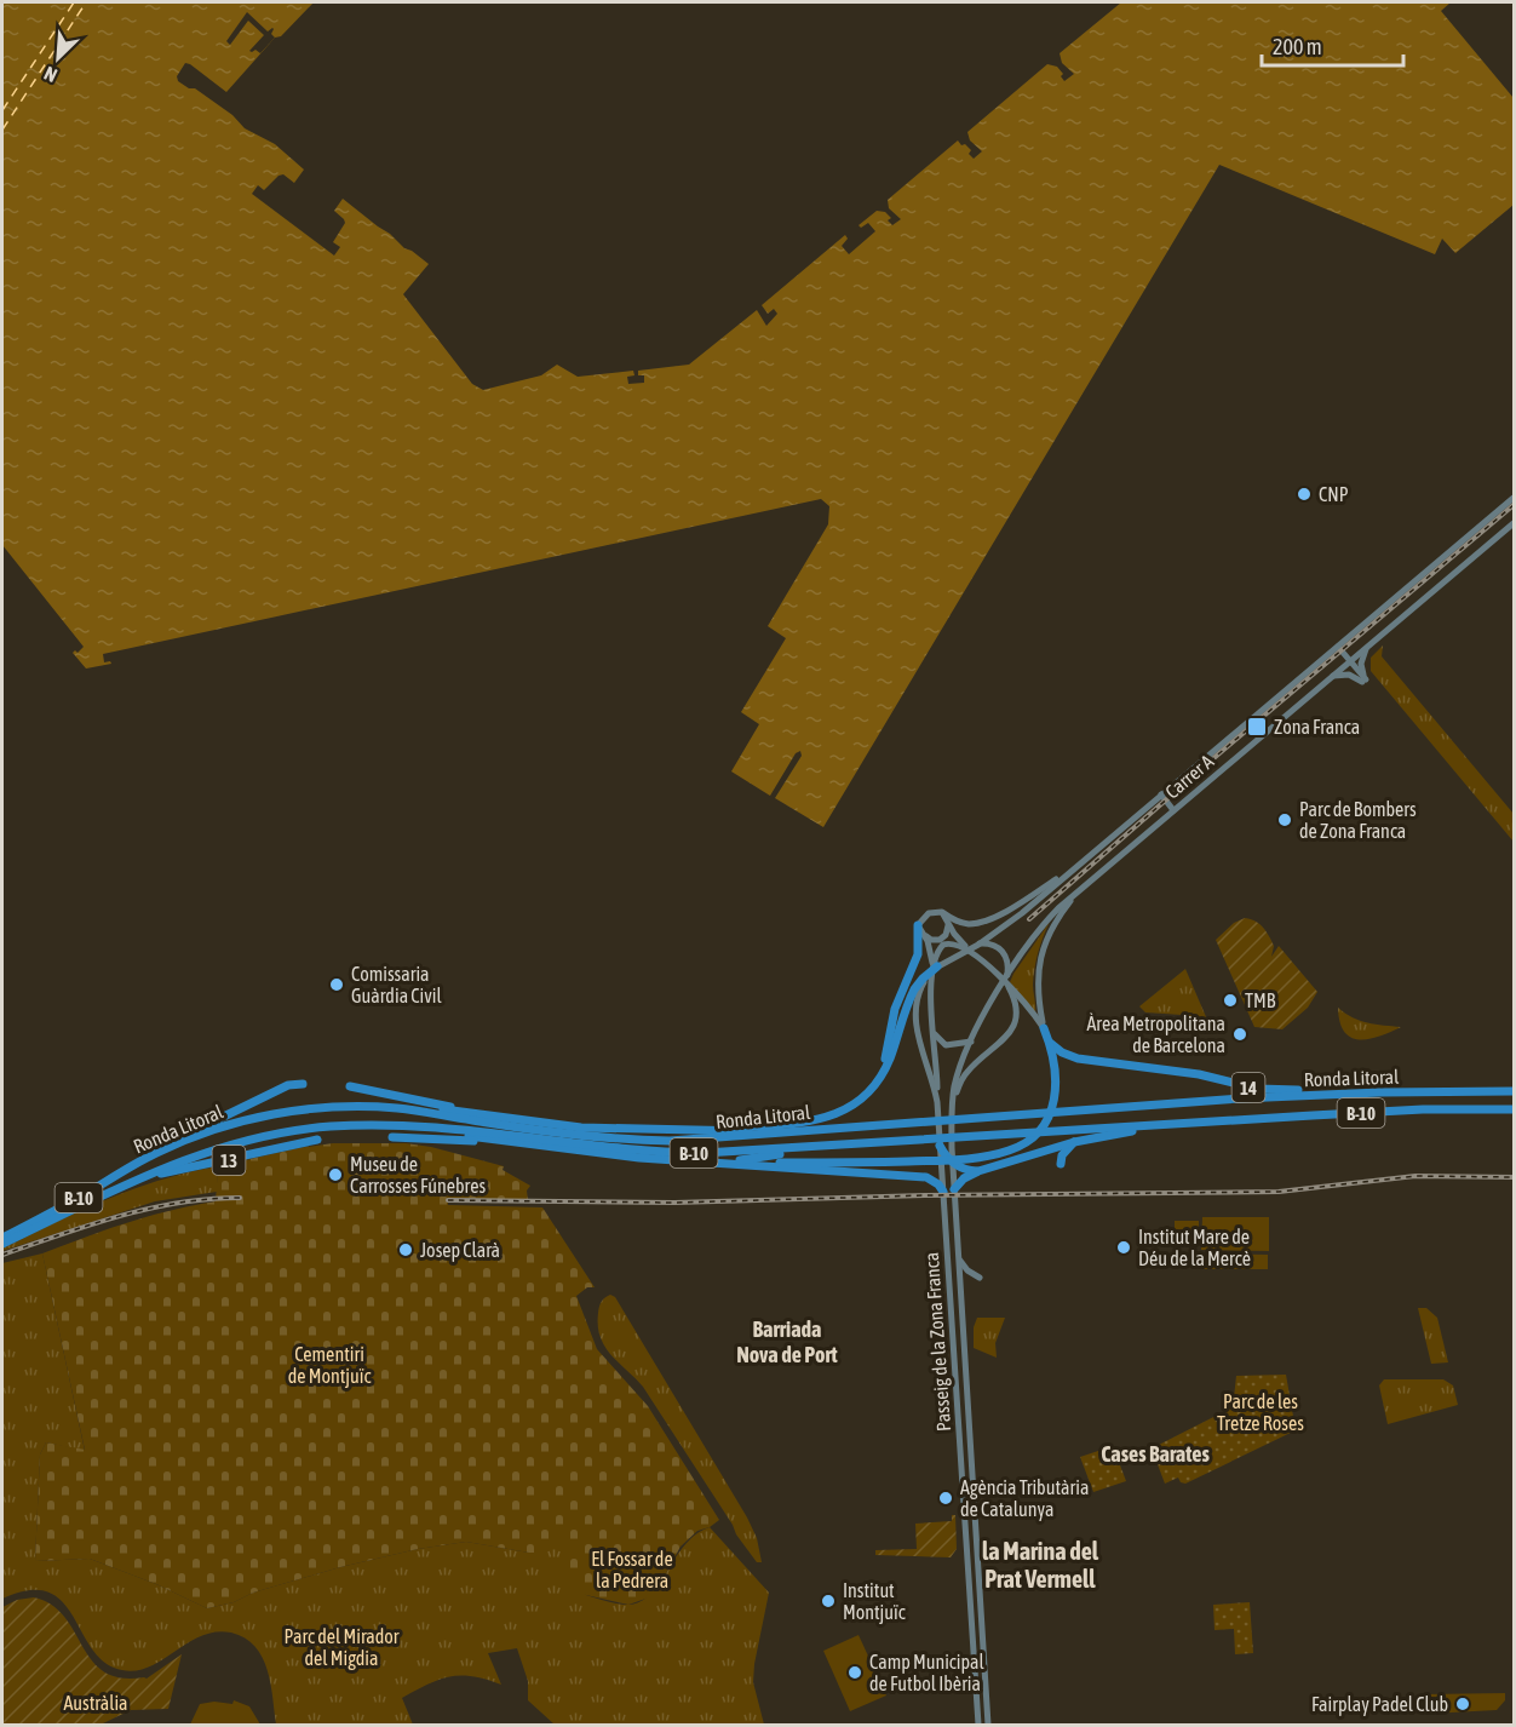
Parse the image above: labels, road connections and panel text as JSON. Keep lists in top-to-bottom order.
{
  "streets": {
    "highway": [
      "Ronda Litoral",
      "14",
      "B-10",
      "13"
    ],
    "main road": ["Carrer A", "Passeig de la Zona Franca"]
  },
  "crossings": [
    ["Carrer A", "Passeig de la Zona Franca"],
    ["Ronda Litoral", "14"],
    ["Ronda Litoral", "13"]
  ],
  "districts": ["Barriada Nova de Port", "Cases Barates", "la Marina del Prat Vermell"],
  "parks": [
    "Cementiri de Montjuïc",
    "Parc de les Tretze Roses",
    "El Fossar de la Pedrera",
    "Parc del Mirador del Migdia",
    "Austràlia"
  ],
  "places": {
    "other": [
      "CNP",
      "Parc de Bombers de Zona Franca",
      "Comissaria Guàrdia Civil",
      "TMB",
      "Àrea Metropolitana de Barcelona",
      "Museu de Carrosses Fúnebres",
      "Institut Mare de Déu de la Mercè",
      "Josep Clarà",
      "Agència Tributària de Catalunya",
      "Institut Montjuïc",
      "Camp Municipal de Futbol Ibèria",
      "Fairplay Padel Club"
    ],
    "transit": ["Zona Franca"]
  },
  "scale_bar": "200 m",
  "north": "bottom left"
}
